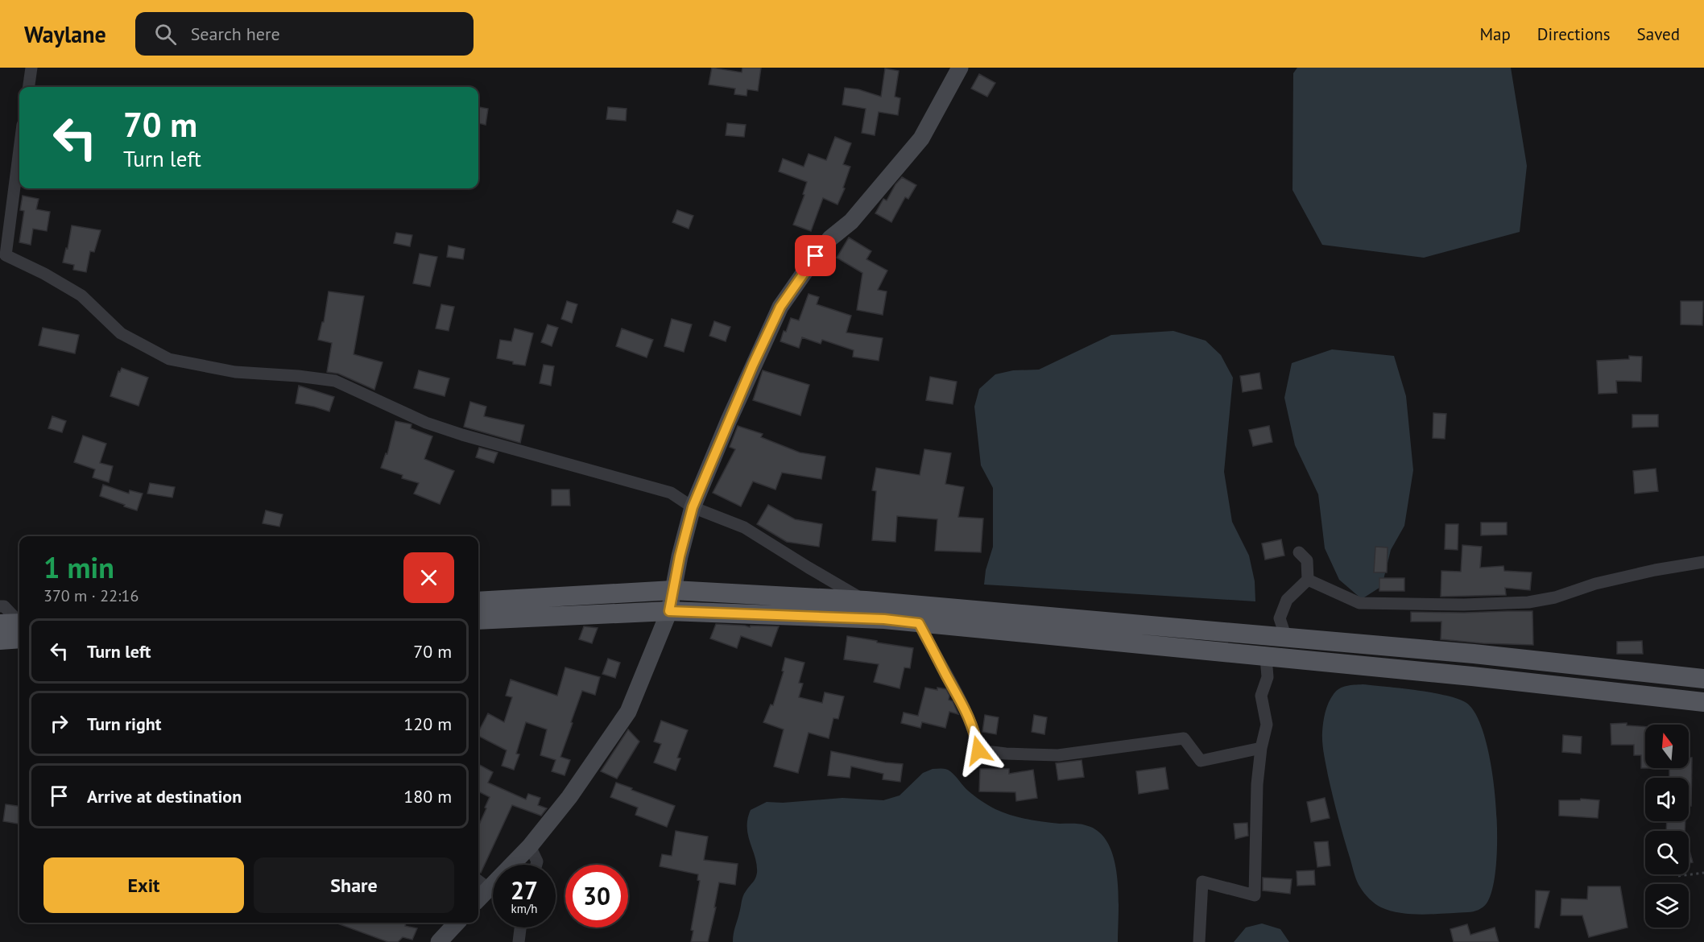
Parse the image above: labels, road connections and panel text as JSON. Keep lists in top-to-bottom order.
{
  "north": "top",
  "page": {
    "header": "Waylane",
    "search": "Search here",
    "nav": ["Map", "Directions", "Saved"],
    "turn": ["70 m", "Turn left"],
    "heading": ["1 min", "370 m · 22:16"],
    "list": [
      {
        "name": "Turn left",
        "value": "70 m"
      },
      {
        "name": "Turn right",
        "value": "120 m"
      },
      {
        "name": "Arrive at destination",
        "value": "180 m"
      }
    ],
    "buttons": ["Exit", "Share"],
    "speed": "27 km/h",
    "limit": "30"
  }
}
